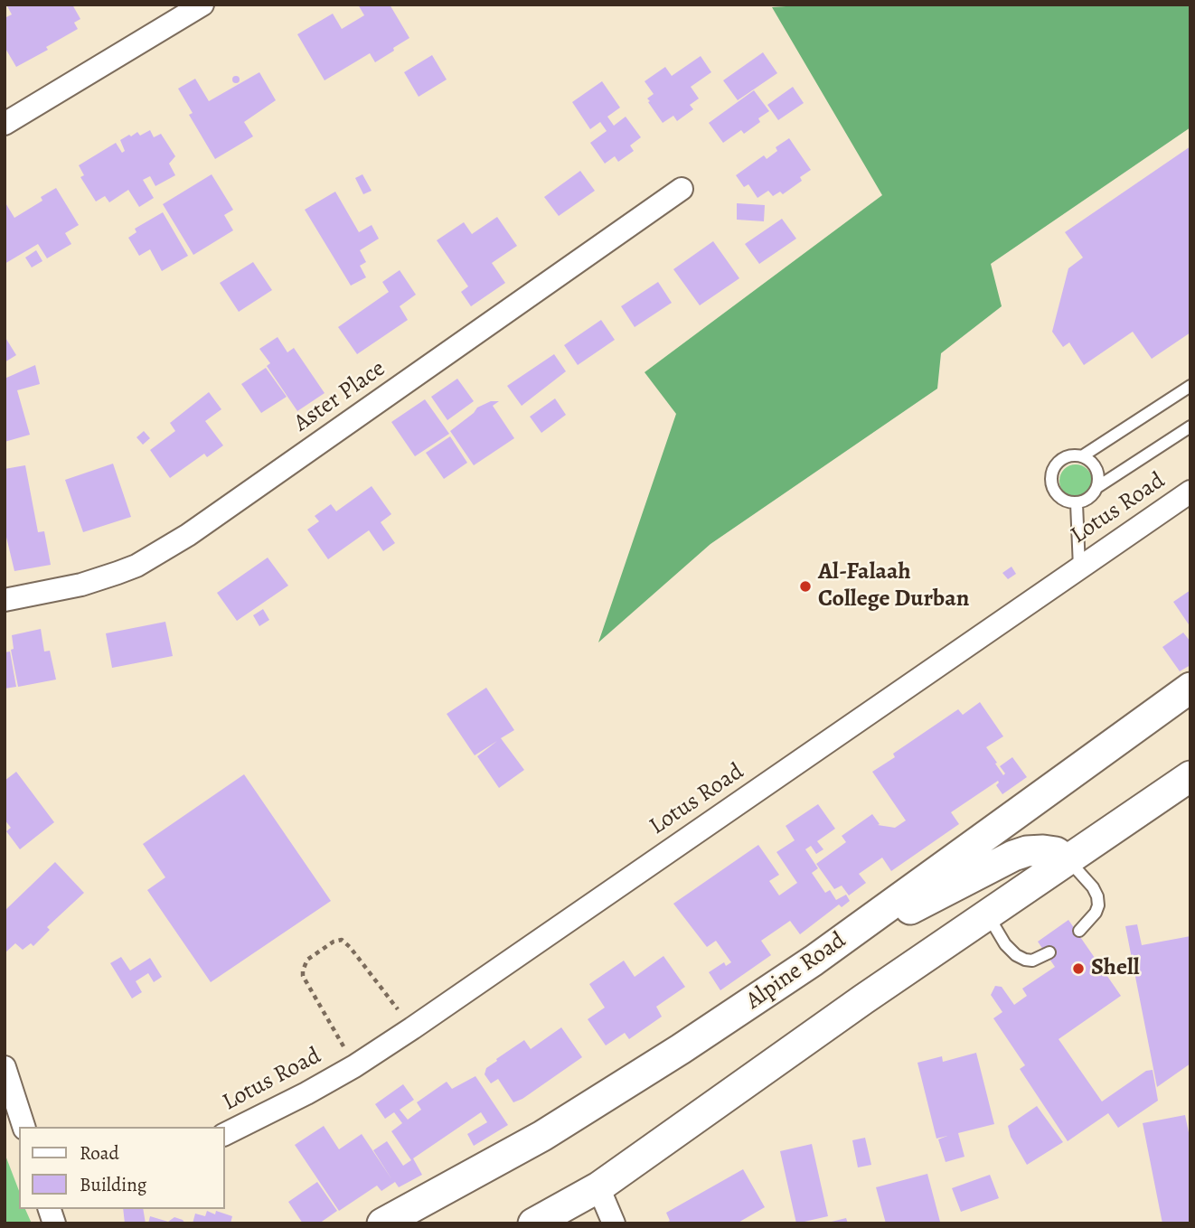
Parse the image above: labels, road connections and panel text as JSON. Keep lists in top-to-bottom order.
{
  "streets": {
    "main road": ["Alpine Road"],
    "street": ["Aster Place", "Lotus Road"]
  },
  "places": ["Al-Falaah College Durban", "Shell"],
  "legend": ["Road", "Building"]
}
